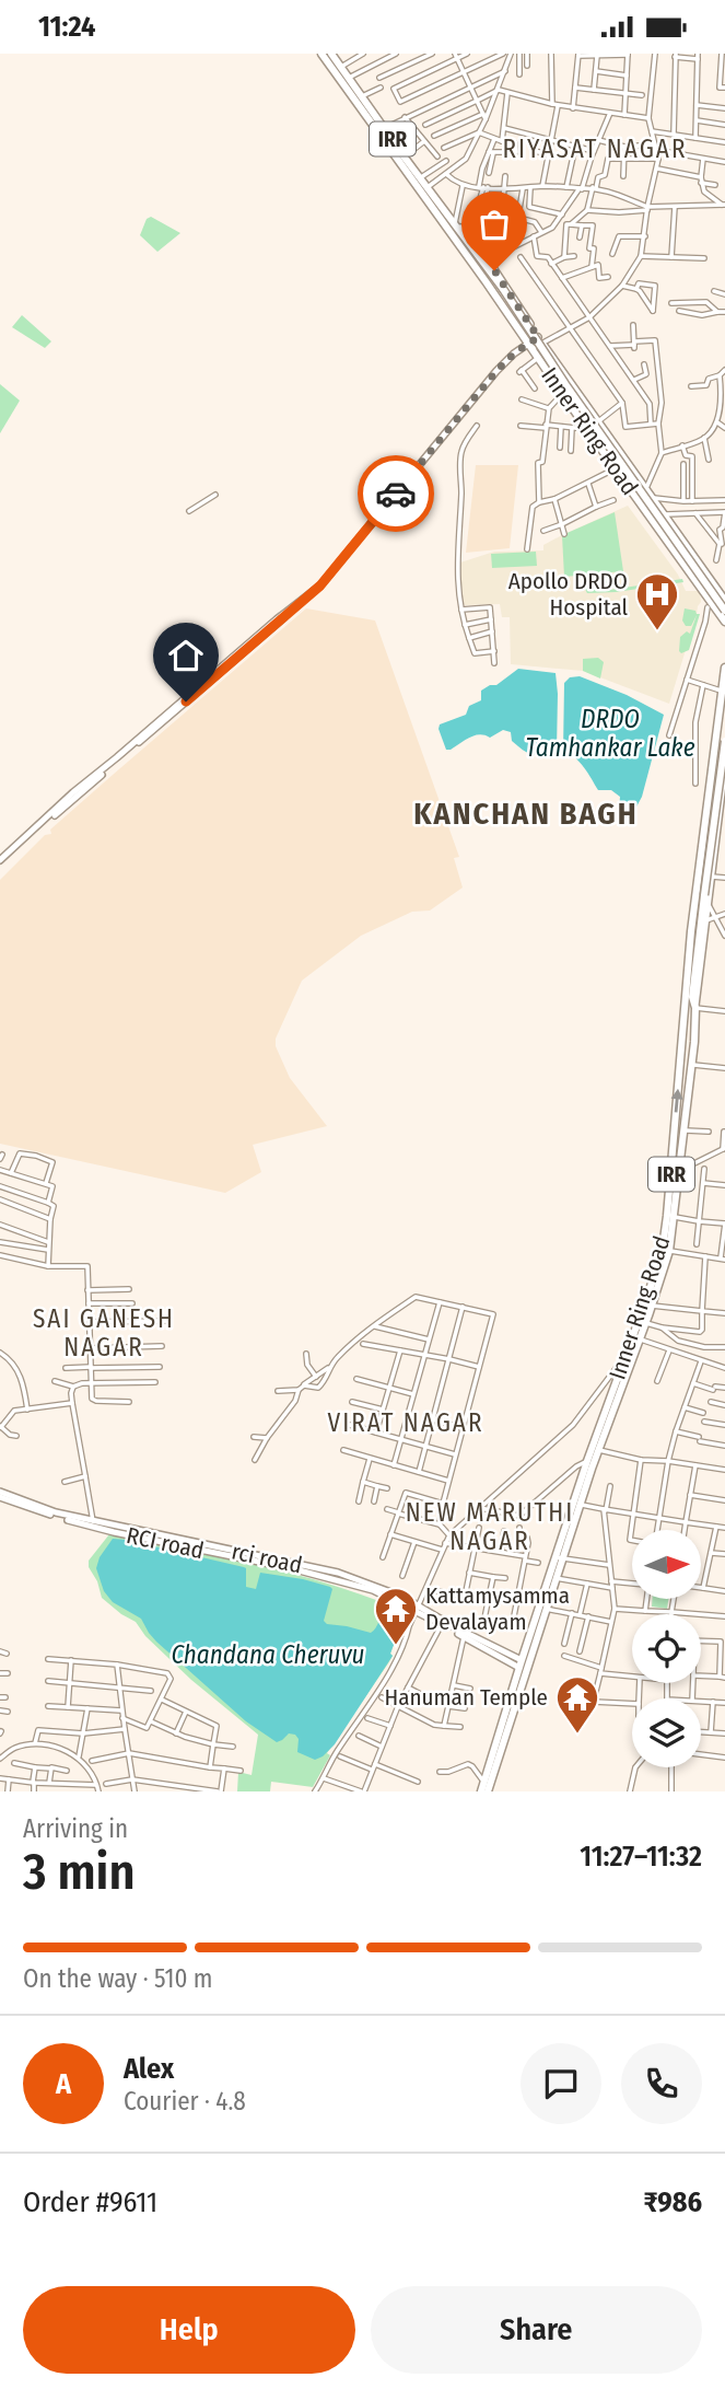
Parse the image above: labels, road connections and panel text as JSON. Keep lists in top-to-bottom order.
{
  "streets": {
    "highway": ["IRR", "Inner Ring Road"],
    "main road": ["RCI road"]
  },
  "crossings": [
    ["Inner Ring Road", "RCI road"]
  ],
  "districts": [
    "RIYASAT NAGAR",
    "KANCHAN BAGH",
    "SAI GANESH NAGAR",
    "VIRAT NAGAR",
    "NEW MARUTHI NAGAR"
  ],
  "water": ["DRDO Tamhankar Lake", "Chandana Cheruvu"],
  "places": {
    "hospital": ["Apollo DRDO Hospital"],
    "temple": ["Kattamysamma Devalayam", "Hanuman Temple"]
  },
  "north": "right",
  "page": {
    "status": "11:24",
    "heading": ["3 min", "Arriving in", "11:27–11:32"],
    "panel": [
      "Alex",
      "Courier · 4.8",
      "Order #9611",
      "₹986"
    ],
    "bar": "On the way · 510 m",
    "round": "A",
    "buttons": ["Help", "Share"]
  }
}
